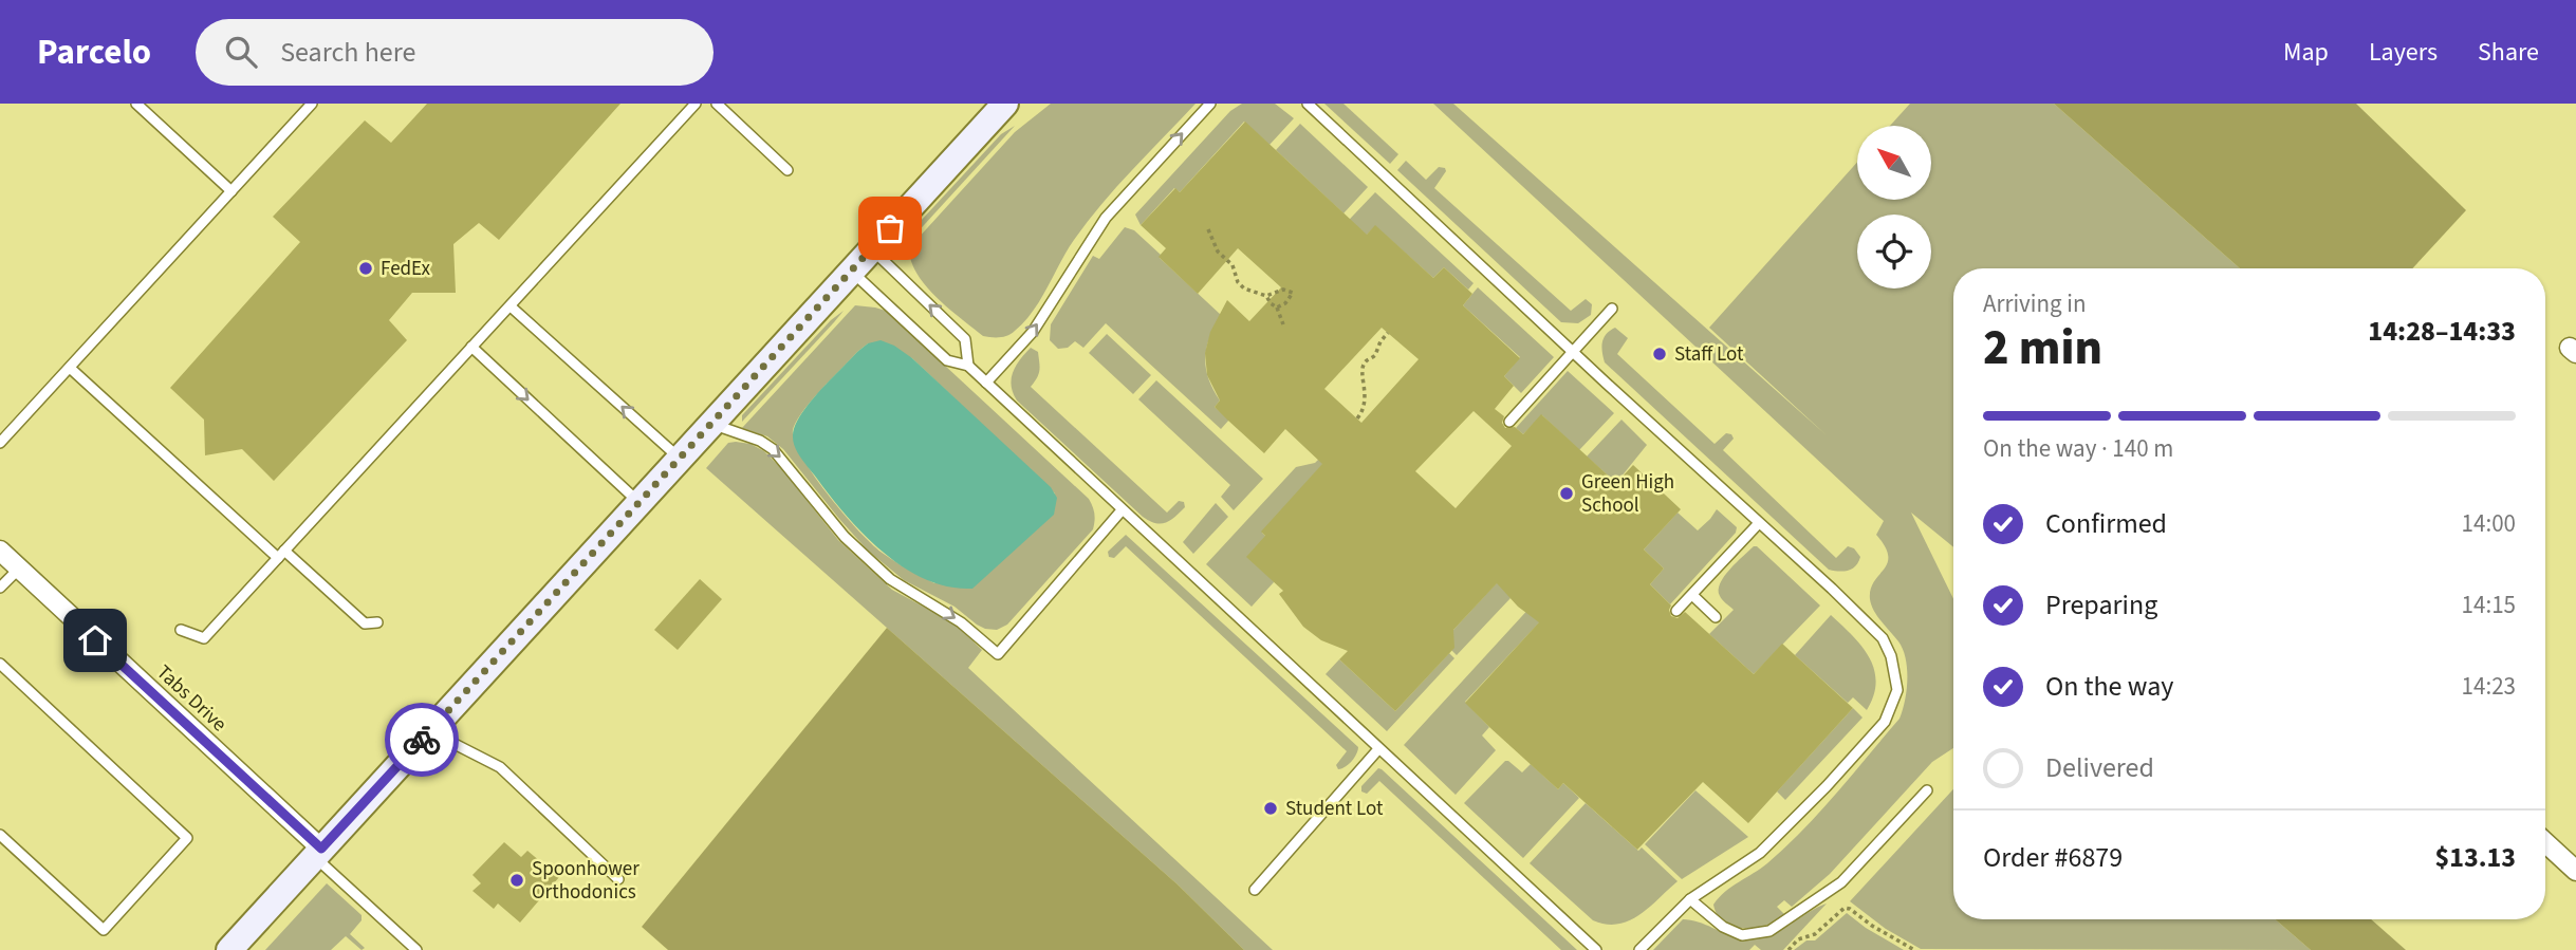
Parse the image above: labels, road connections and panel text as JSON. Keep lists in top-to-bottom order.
{
  "streets": {
    "street": ["Tabs Drive"]
  },
  "places": [
    "FedEx",
    "Staff Lot",
    "Green High School",
    "Student Lot",
    "Spoonhower Orthodonics"
  ],
  "north": "top left",
  "page": {
    "header": "Parcelo",
    "search": "Search here",
    "nav": ["Map", "Layers", "Share"],
    "heading": ["2 min", "Arriving in", "14:28–14:33"],
    "panel": ["Order #6879", "$13.13"],
    "bar": "On the way · 140 m",
    "list": [
      ["Confirmed", "14:00"],
      ["Preparing", "14:15"],
      ["On the way", "14:23"],
      "Delivered"
    ]
  }
}
